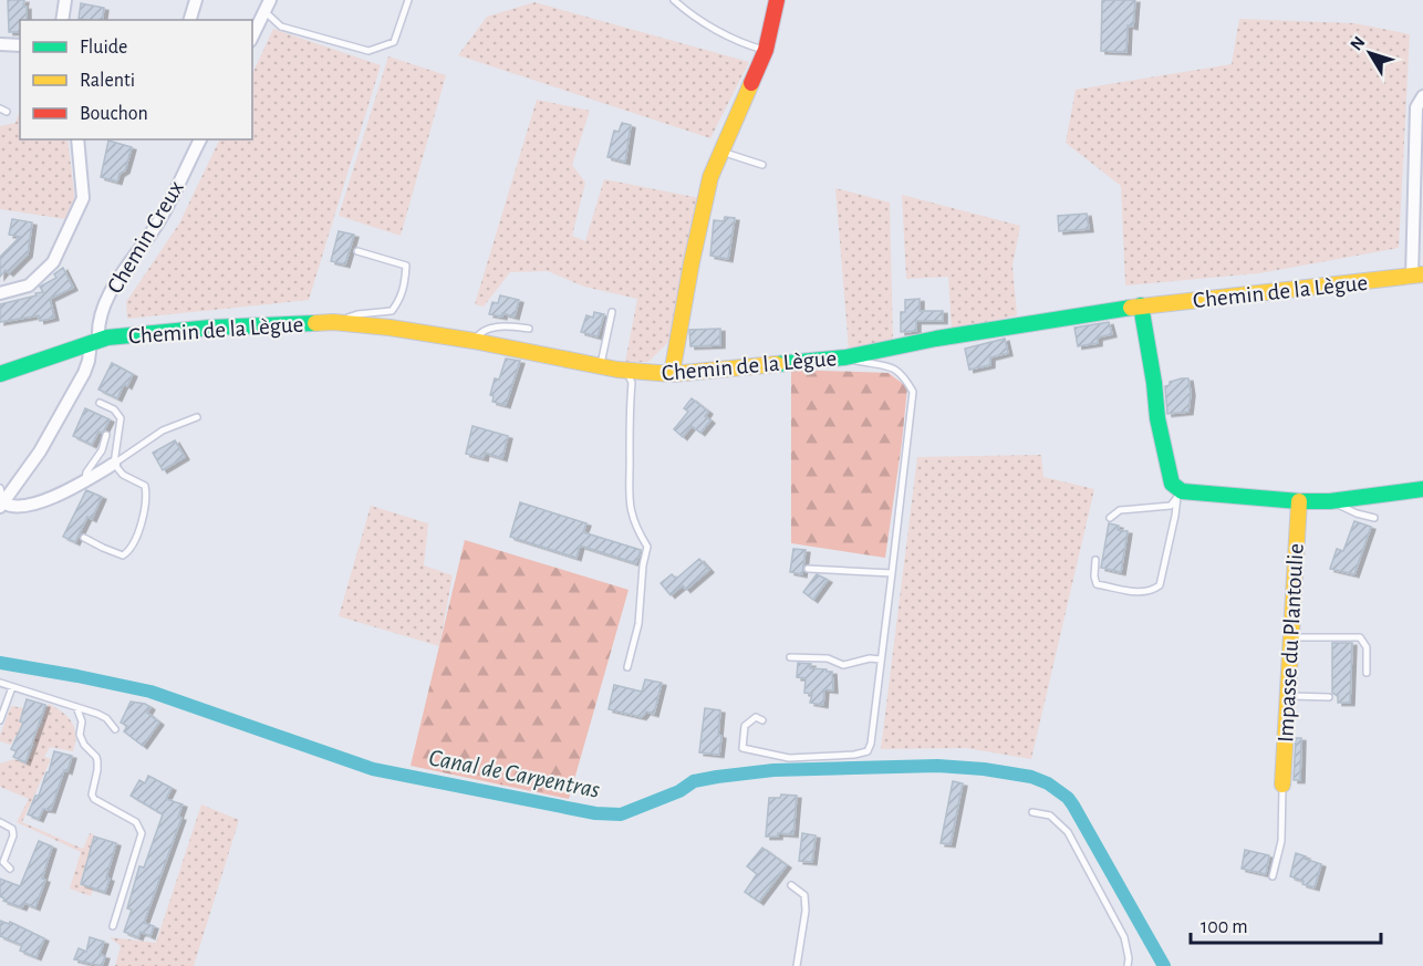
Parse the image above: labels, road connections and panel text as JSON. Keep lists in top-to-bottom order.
{
  "streets": {
    "street": ["Chemin Creux", "Chemin de la Lègue", "Impasse du Plantoulie"]
  },
  "crossings": [
    ["Chemin Creux", "Chemin de la Lègue"]
  ],
  "water": ["Canal de Carpentras"],
  "legend": ["Fluide", "Ralenti", "Bouchon"],
  "scale_bar": "100 m",
  "north": "top left"
}
